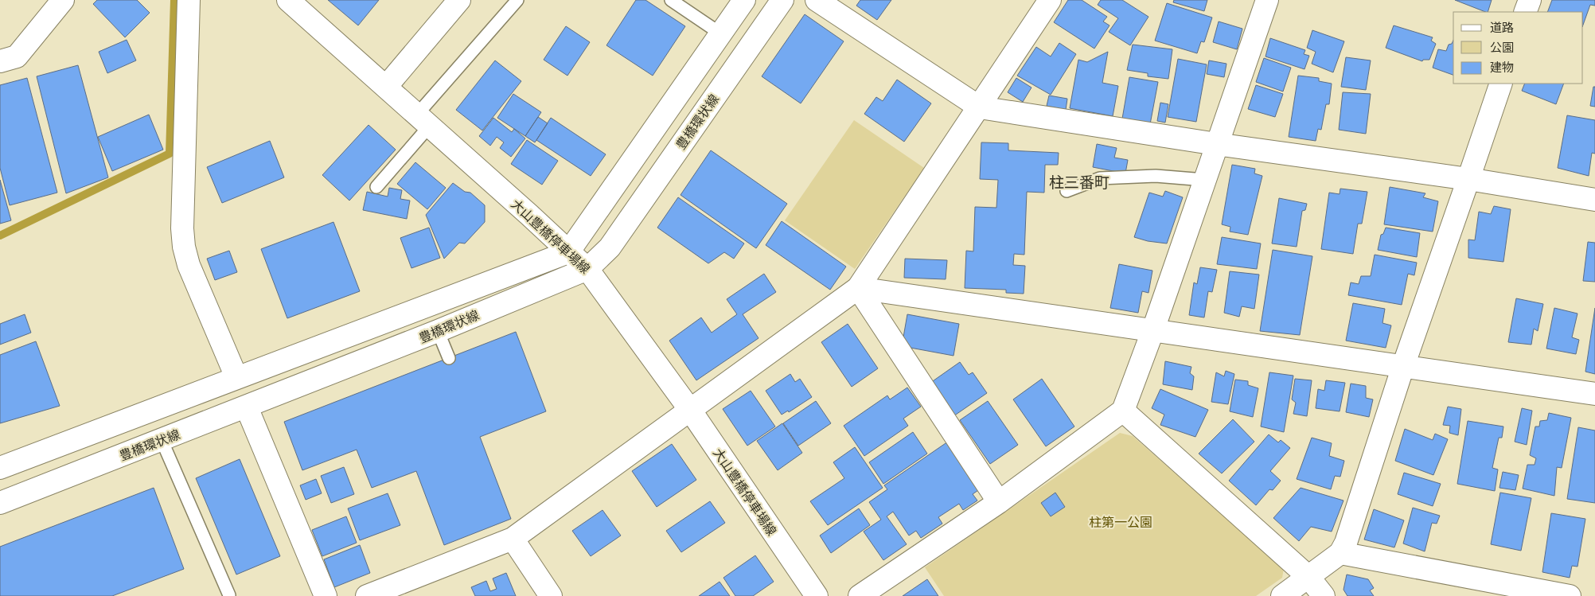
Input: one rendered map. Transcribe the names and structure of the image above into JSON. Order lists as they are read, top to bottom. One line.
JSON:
{"streets":{"street":["豊橋環状線","大山豊橋停車場線"]},"crossings":[["豊橋環状線","大山豊橋停車場線"]],"districts":["柱三番町"],"parks":["柱第一公園"],"legend":["道路","公園","建物"]}
